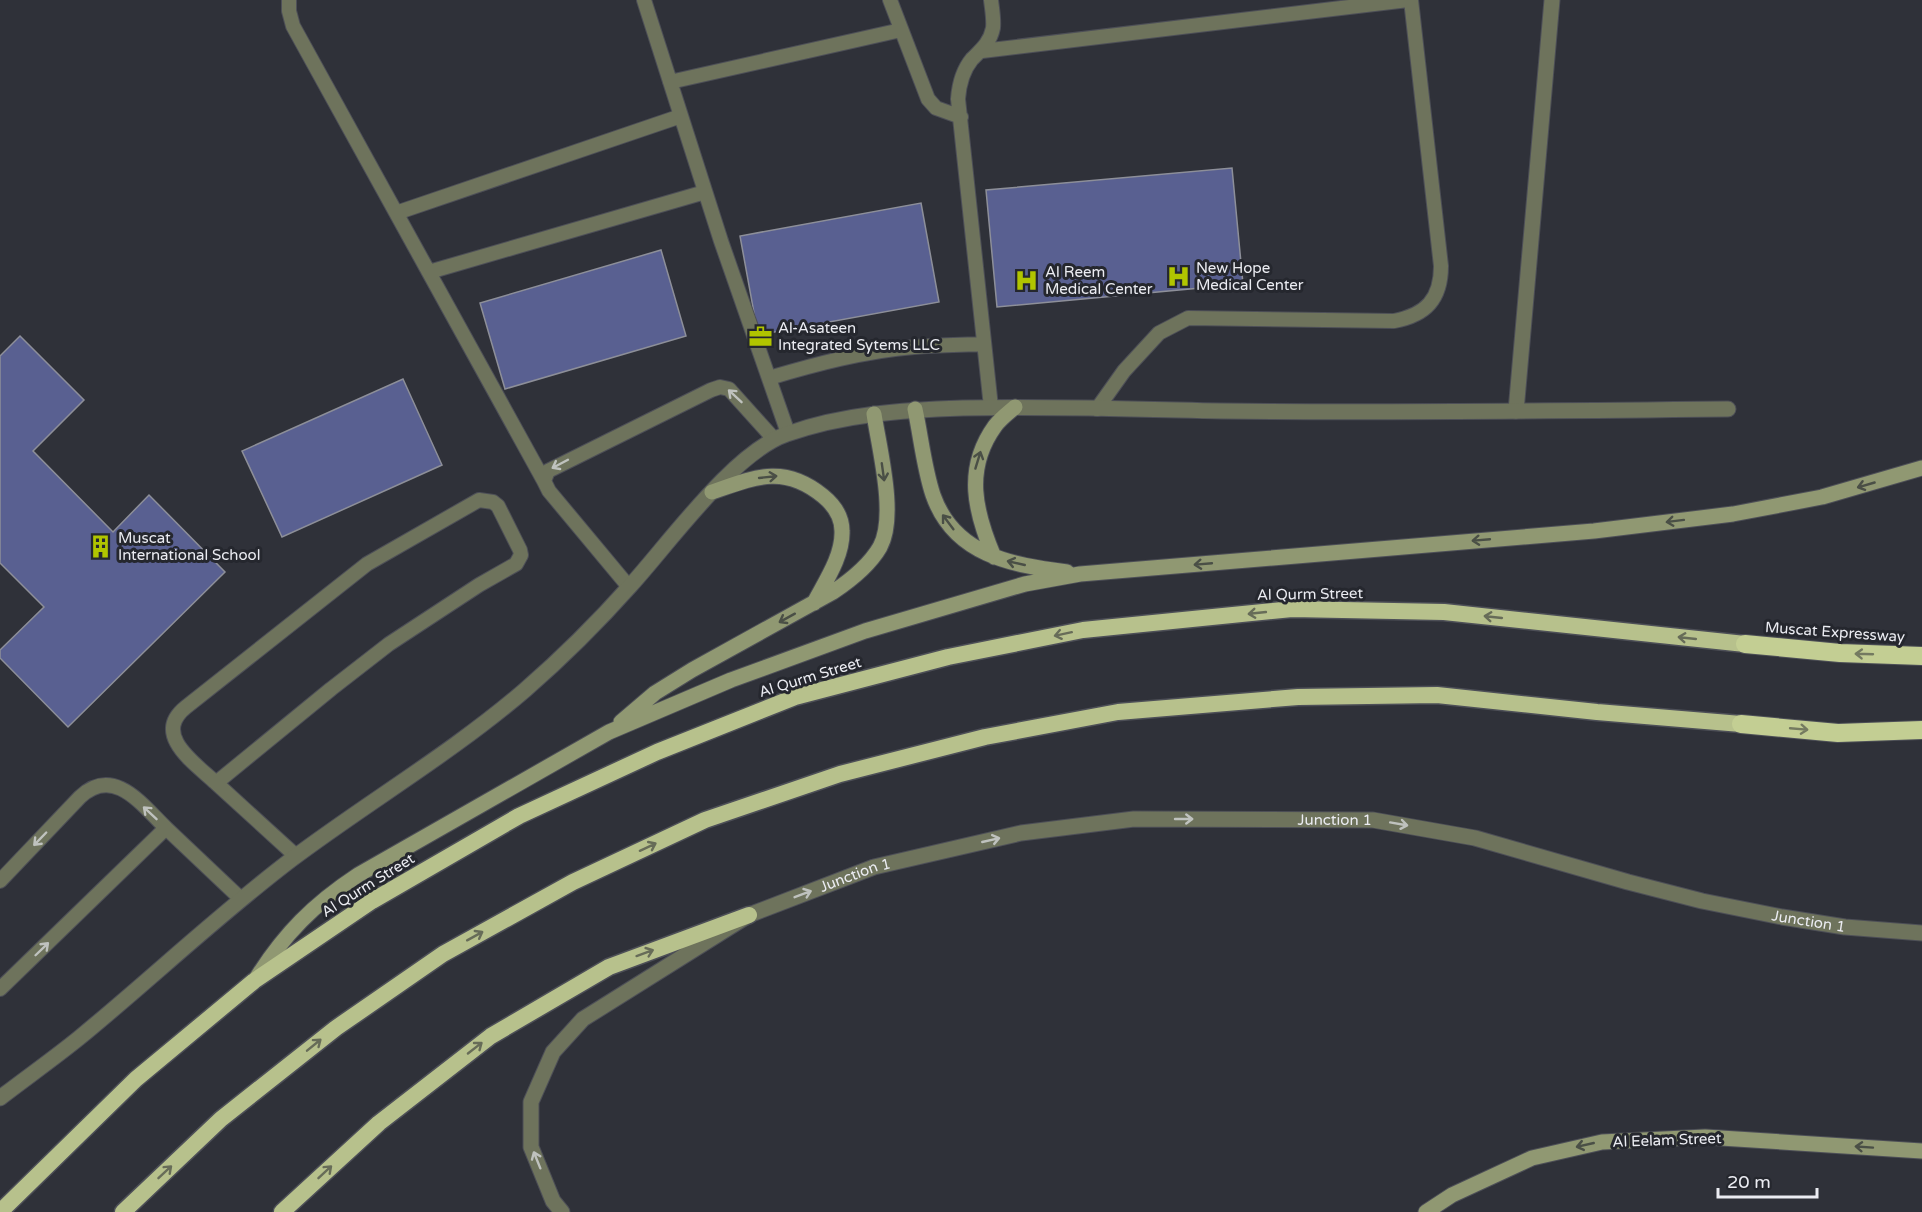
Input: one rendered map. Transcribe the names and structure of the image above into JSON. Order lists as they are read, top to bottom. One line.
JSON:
{"streets":{"highway":["Al Qurm Street","Muscat Expressway"],"main road":["Al Eelam Street"],"street":["Junction 1"]},"crossings":[["Al Qurm Street","Muscat Expressway"]],"one_way":["Junction 1","Al Eelam Street"],"places":{"hospital":["New Hope Medical Center","Al Reem Medical Center"],"office":["Al-Asateen Integrated Sytems LLC"],"building":["Muscat International School"]},"scale_bar":"20 m"}
